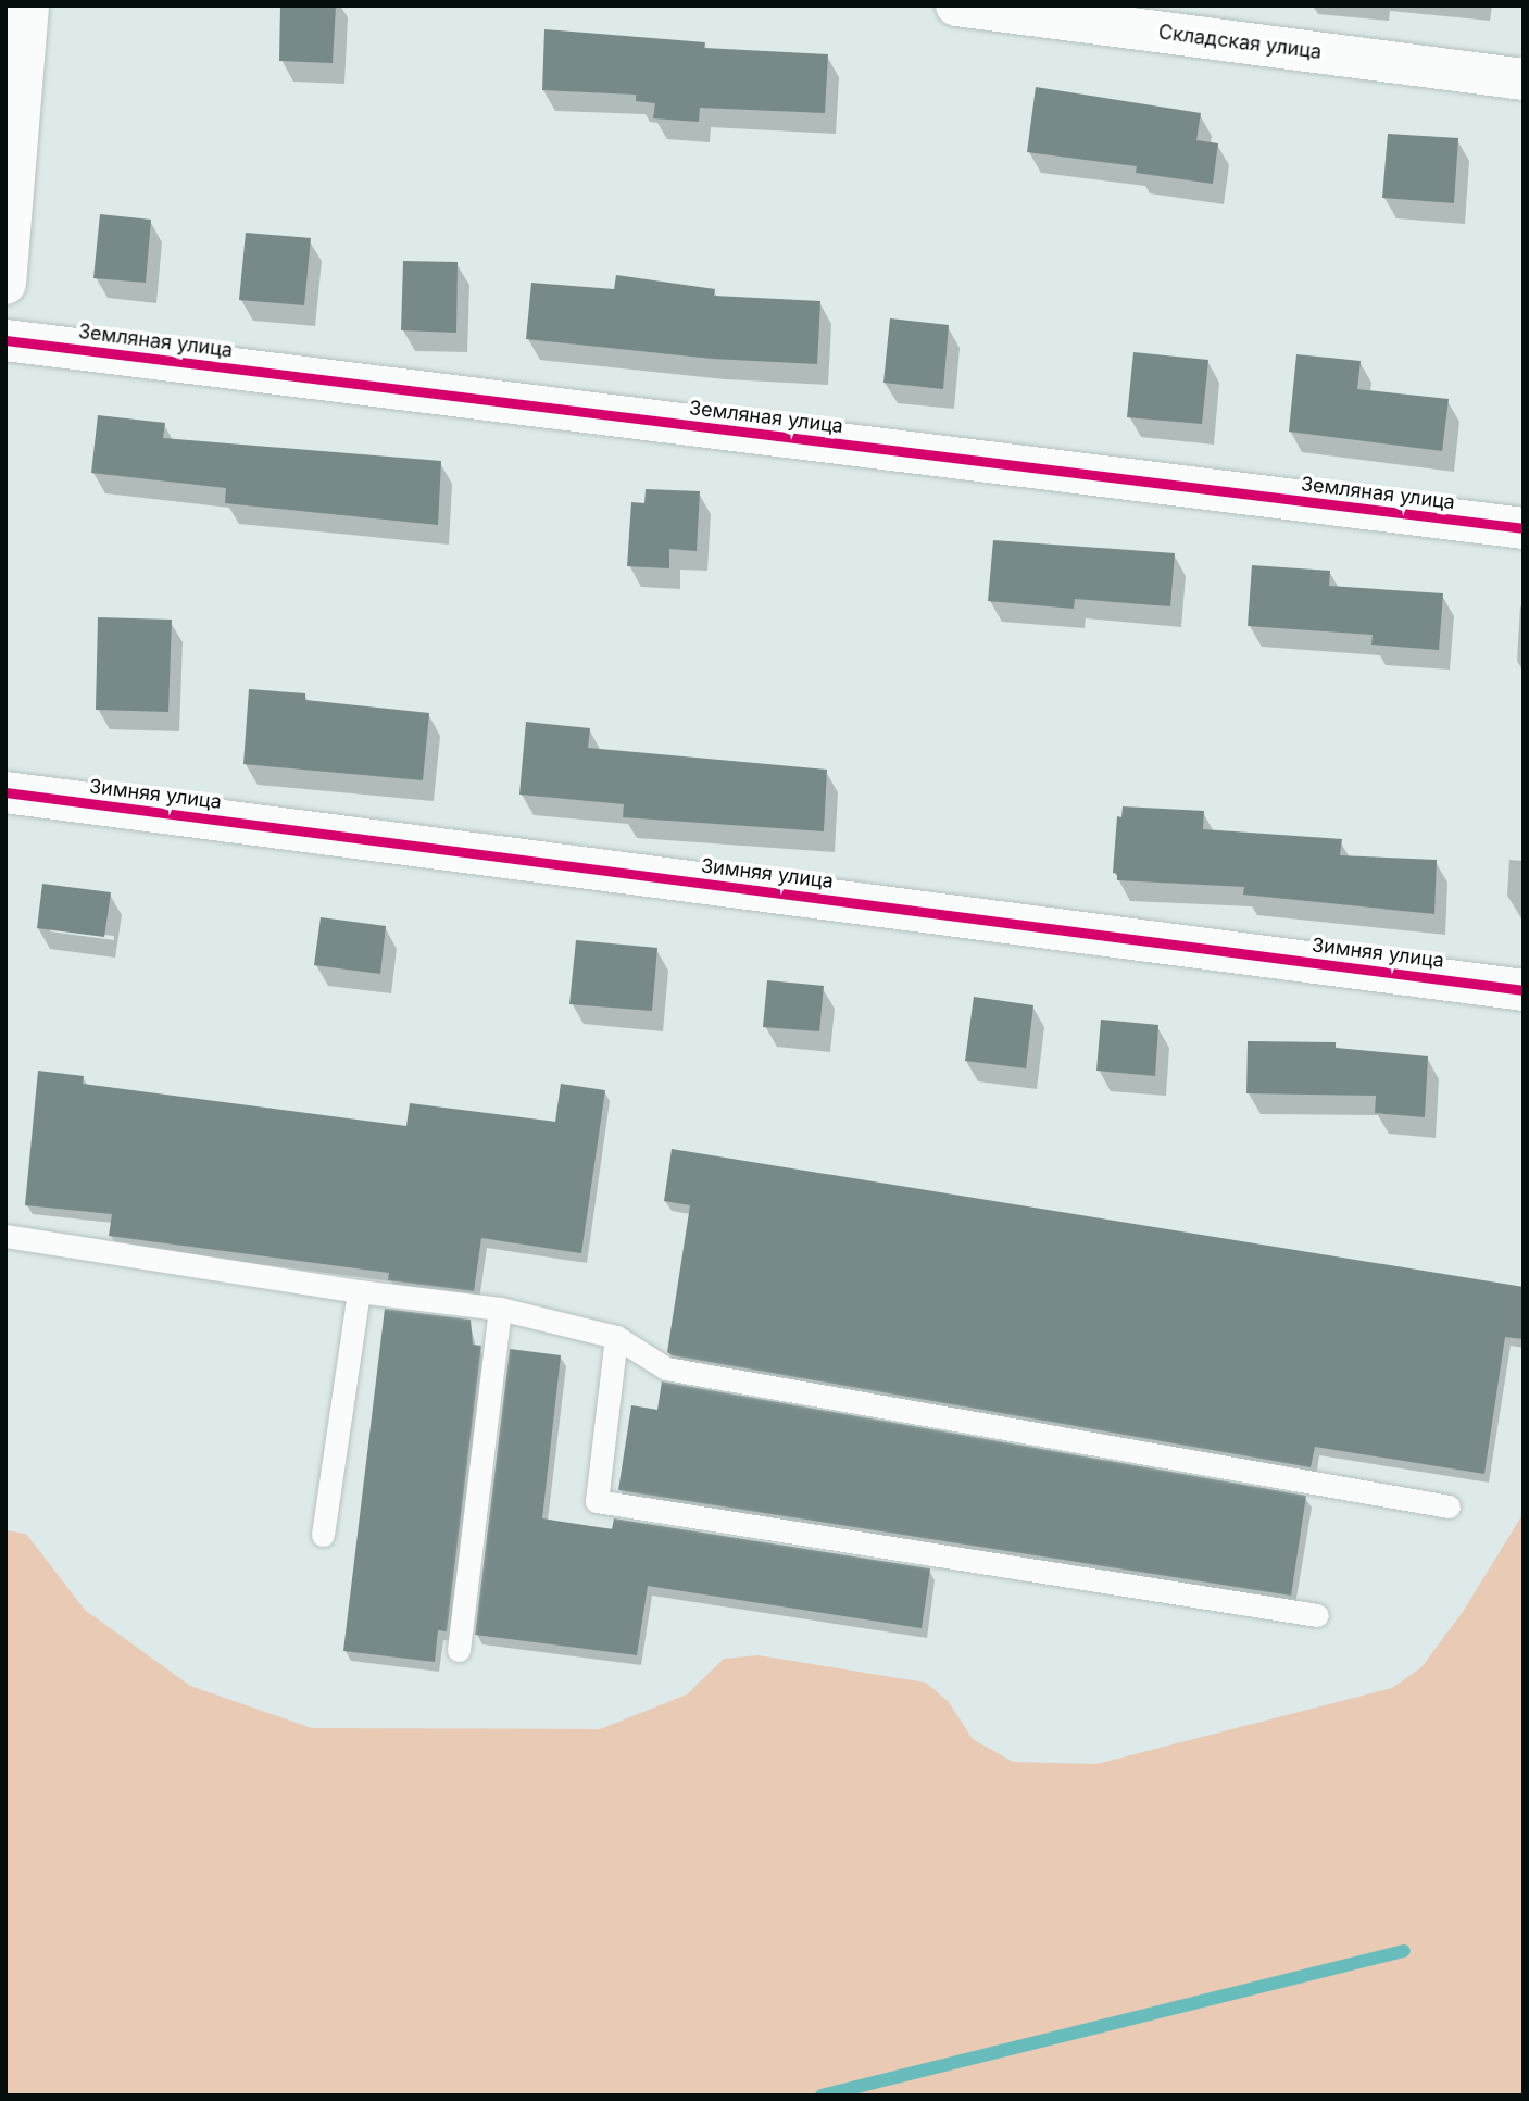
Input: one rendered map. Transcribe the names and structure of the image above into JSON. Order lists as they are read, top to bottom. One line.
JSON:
{"streets":{"street":["Складская улица","Земляная улица","Зимняя улица"]}}
